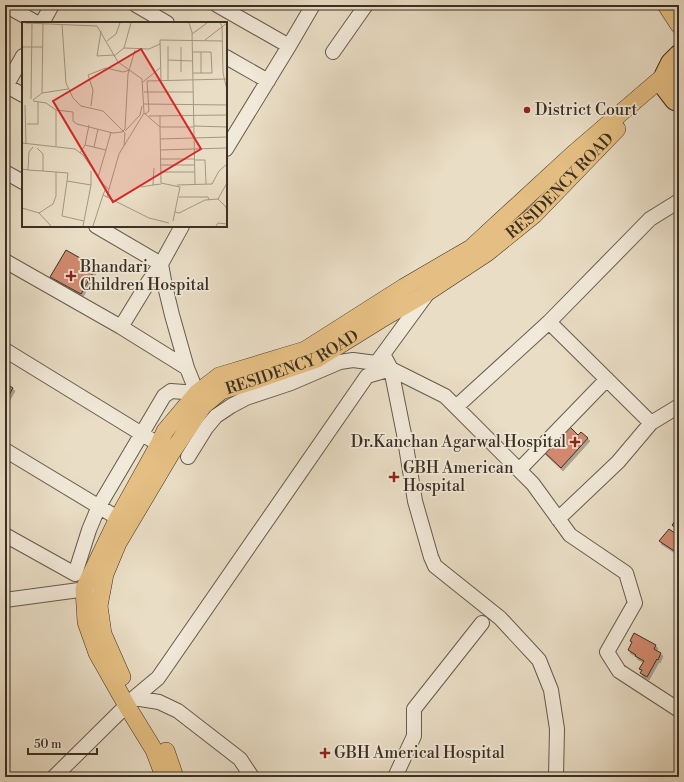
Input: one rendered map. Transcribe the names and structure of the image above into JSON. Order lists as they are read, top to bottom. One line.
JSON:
{"streets":{"main road":["RESIDENCY ROAD"]},"places":{"other":["District Court"],"health":["Bhandari Children Hospital","Dr.Kanchan Agarwal Hospital","GBH American Hospital","GBH Americal Hospital"]},"scale_bar":"50 m"}
